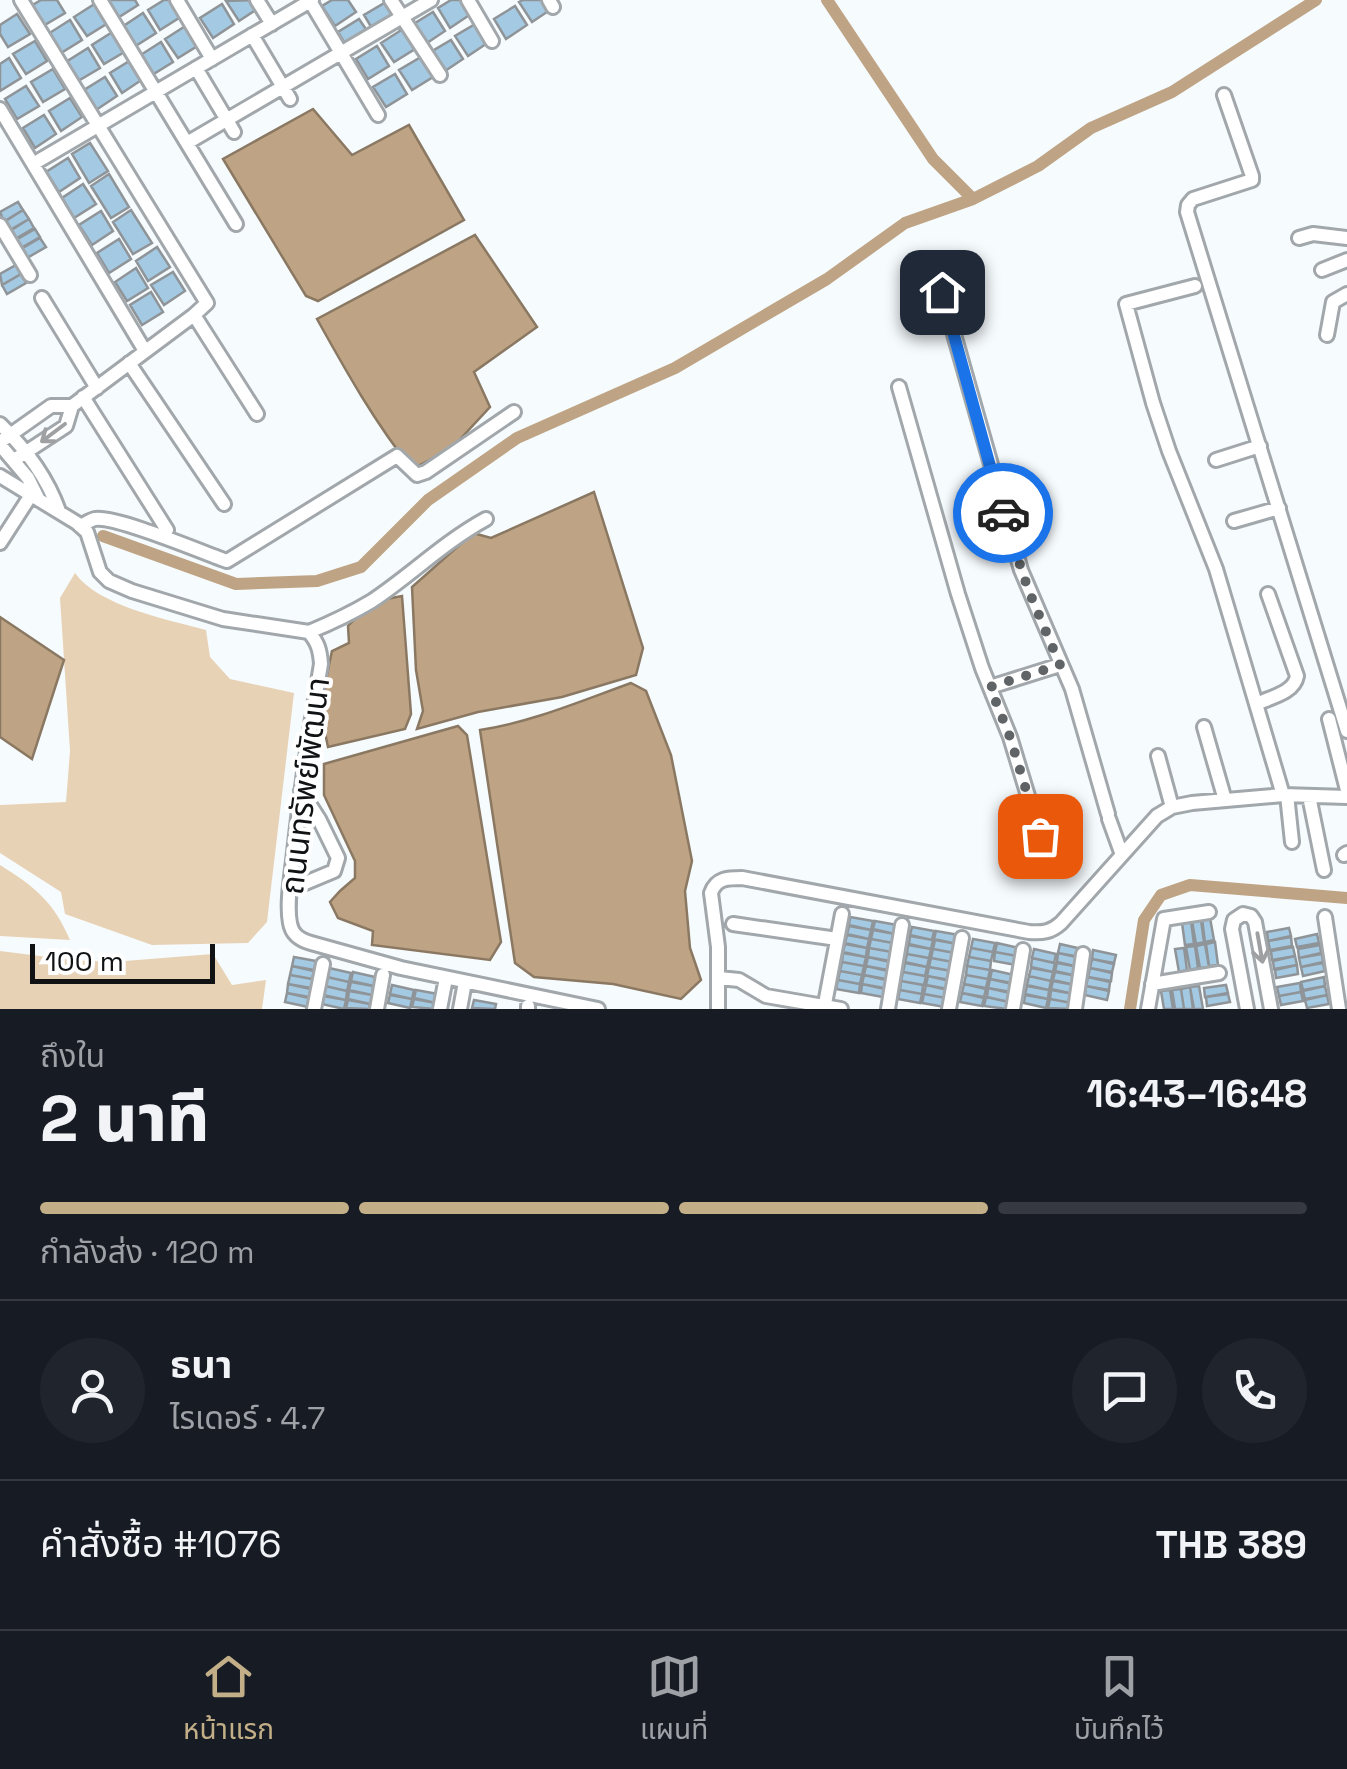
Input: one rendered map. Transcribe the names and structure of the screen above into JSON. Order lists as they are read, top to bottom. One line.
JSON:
{"streets":{"street":["ถนนทรัพย์พัฒนา"]},"scale_bar":"100 m","page":{"scale":"100 m","heading":["2 นาที","ถึงใน","16:43–16:48"],"panel":["ธนา","ไรเดอร์ · 4.7","คำสั่งซื้อ #1076","THB 389"],"bar":"กำลังส่ง · 120 m","tabs":["หน้าแรก","แผนที่","บันทึกไว้"]}}
